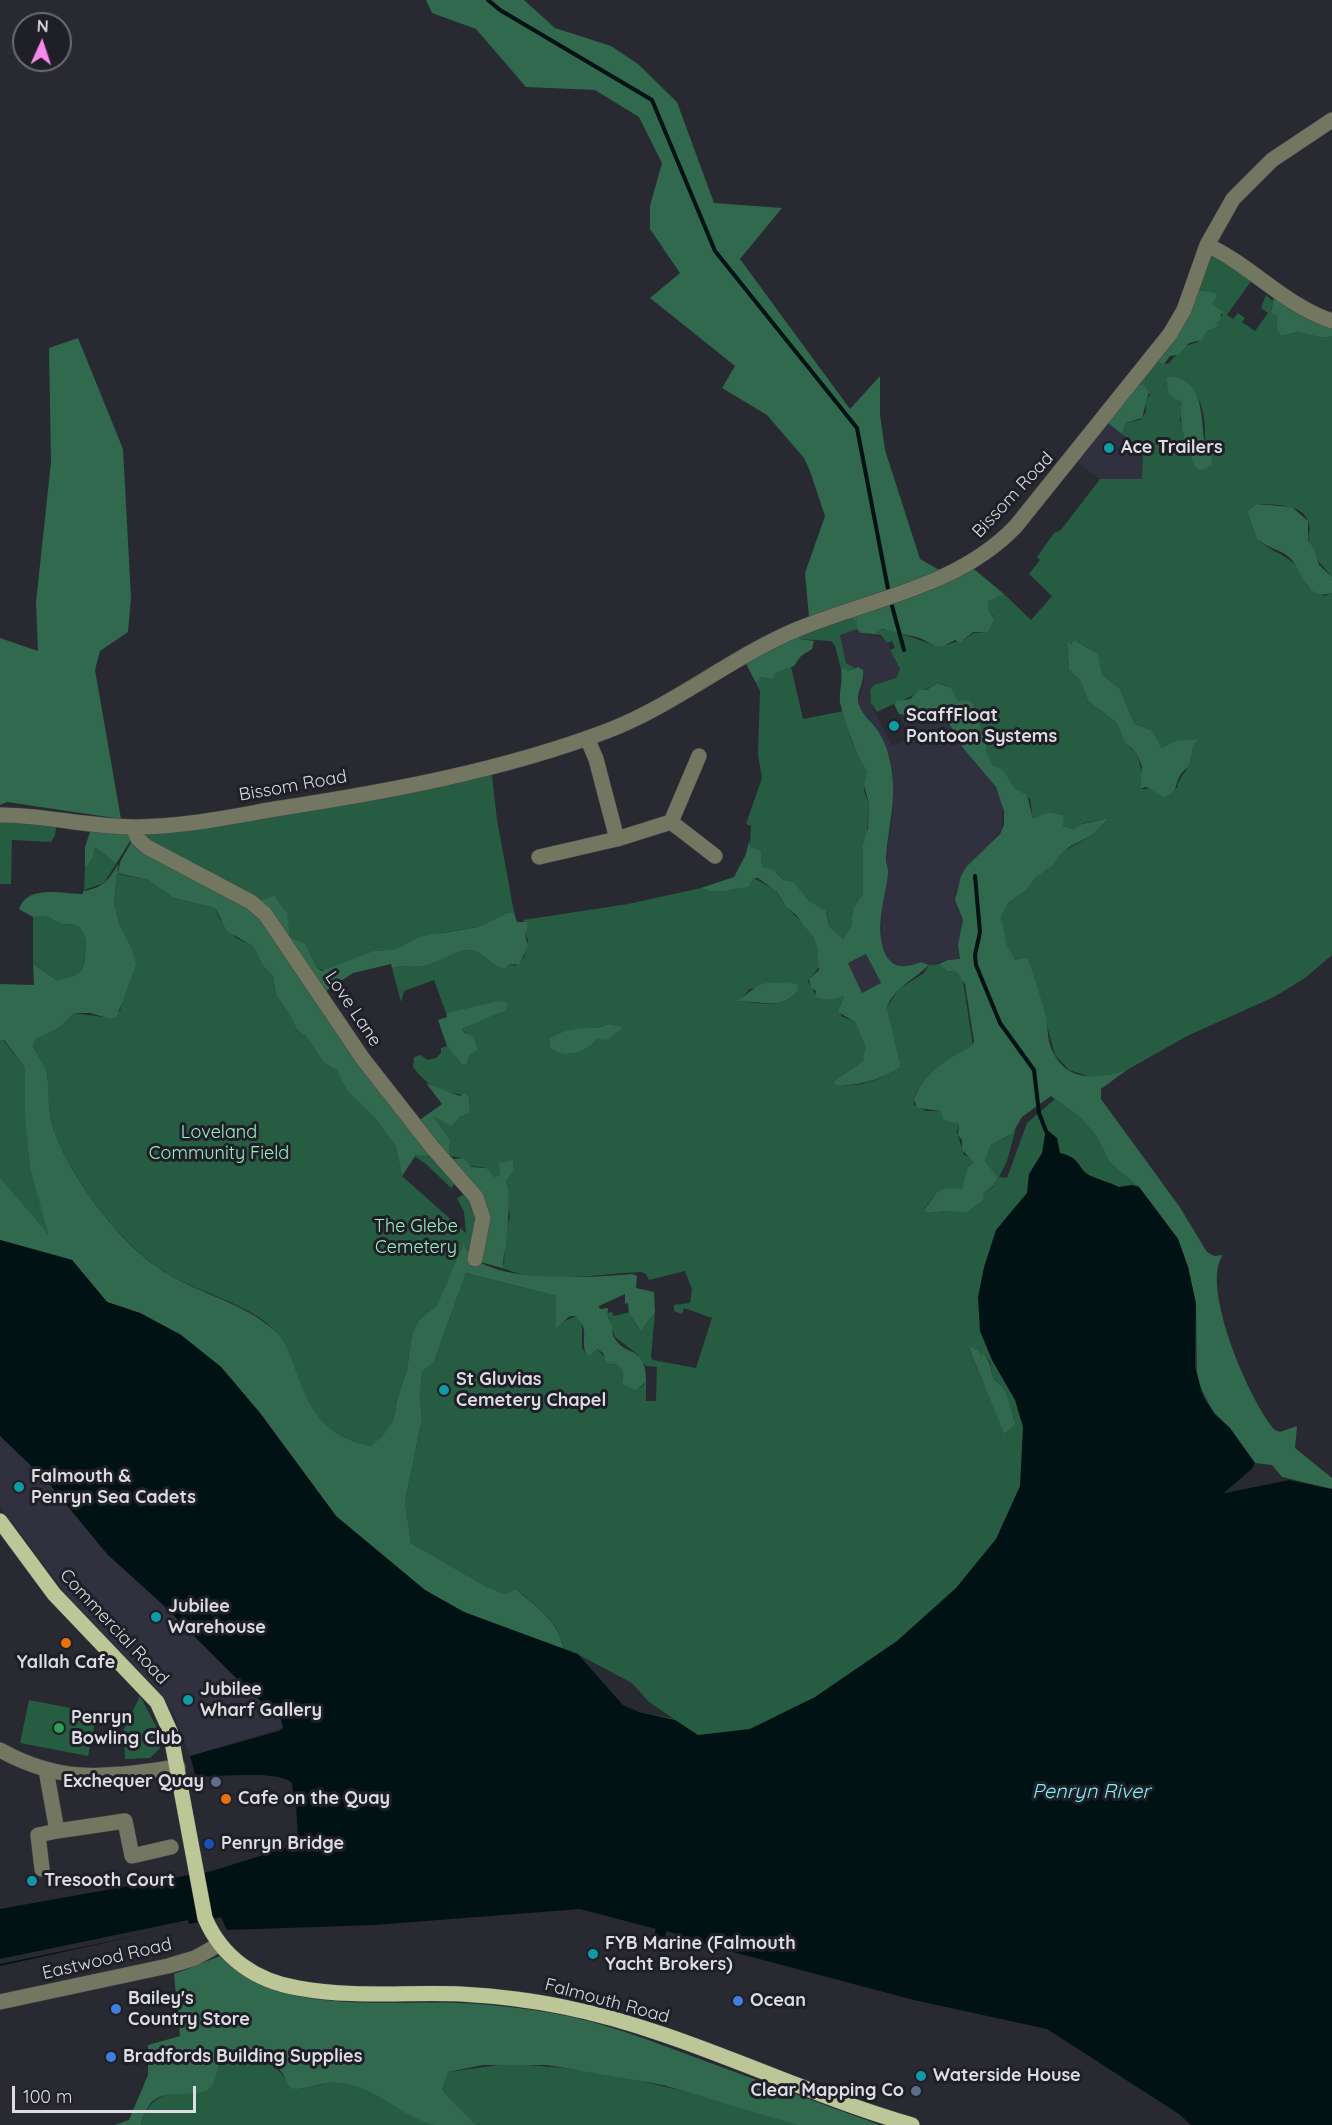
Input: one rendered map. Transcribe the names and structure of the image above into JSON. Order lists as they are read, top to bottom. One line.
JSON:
{"streets":{"main road":["Commercial Road","Falmouth Road"],"street":["Bissom Road","Love Lane","Eastwood Road"]},"crossings":[["Bissom Road","Love Lane"],["Commercial Road","Eastwood Road"],["Commercial Road","Falmouth Road"],["Eastwood Road","Falmouth Road"]],"water":["Penryn River"],"parks":["Loveland Community Field","The Glebe Cemetery"],"places":["Ace Trailers","ScaffFloat Pontoon Systems","St Gluvias Cemetery Chapel","Falmouth & Penryn Sea Cadets","Jubilee Warehouse","Yallah Cafe","Jubilee Wharf Gallery","Penryn Bowling Club","Exchequer Quay","Cafe on the Quay","Penryn Bridge","Tresooth Court","FYB Marine (Falmouth Yacht Brokers)","Ocean","Bailey's Country Store","Bradfords Building Supplies","Waterside House","Clear Mapping Co"],"scale_bar":"100 m","north":"top"}
